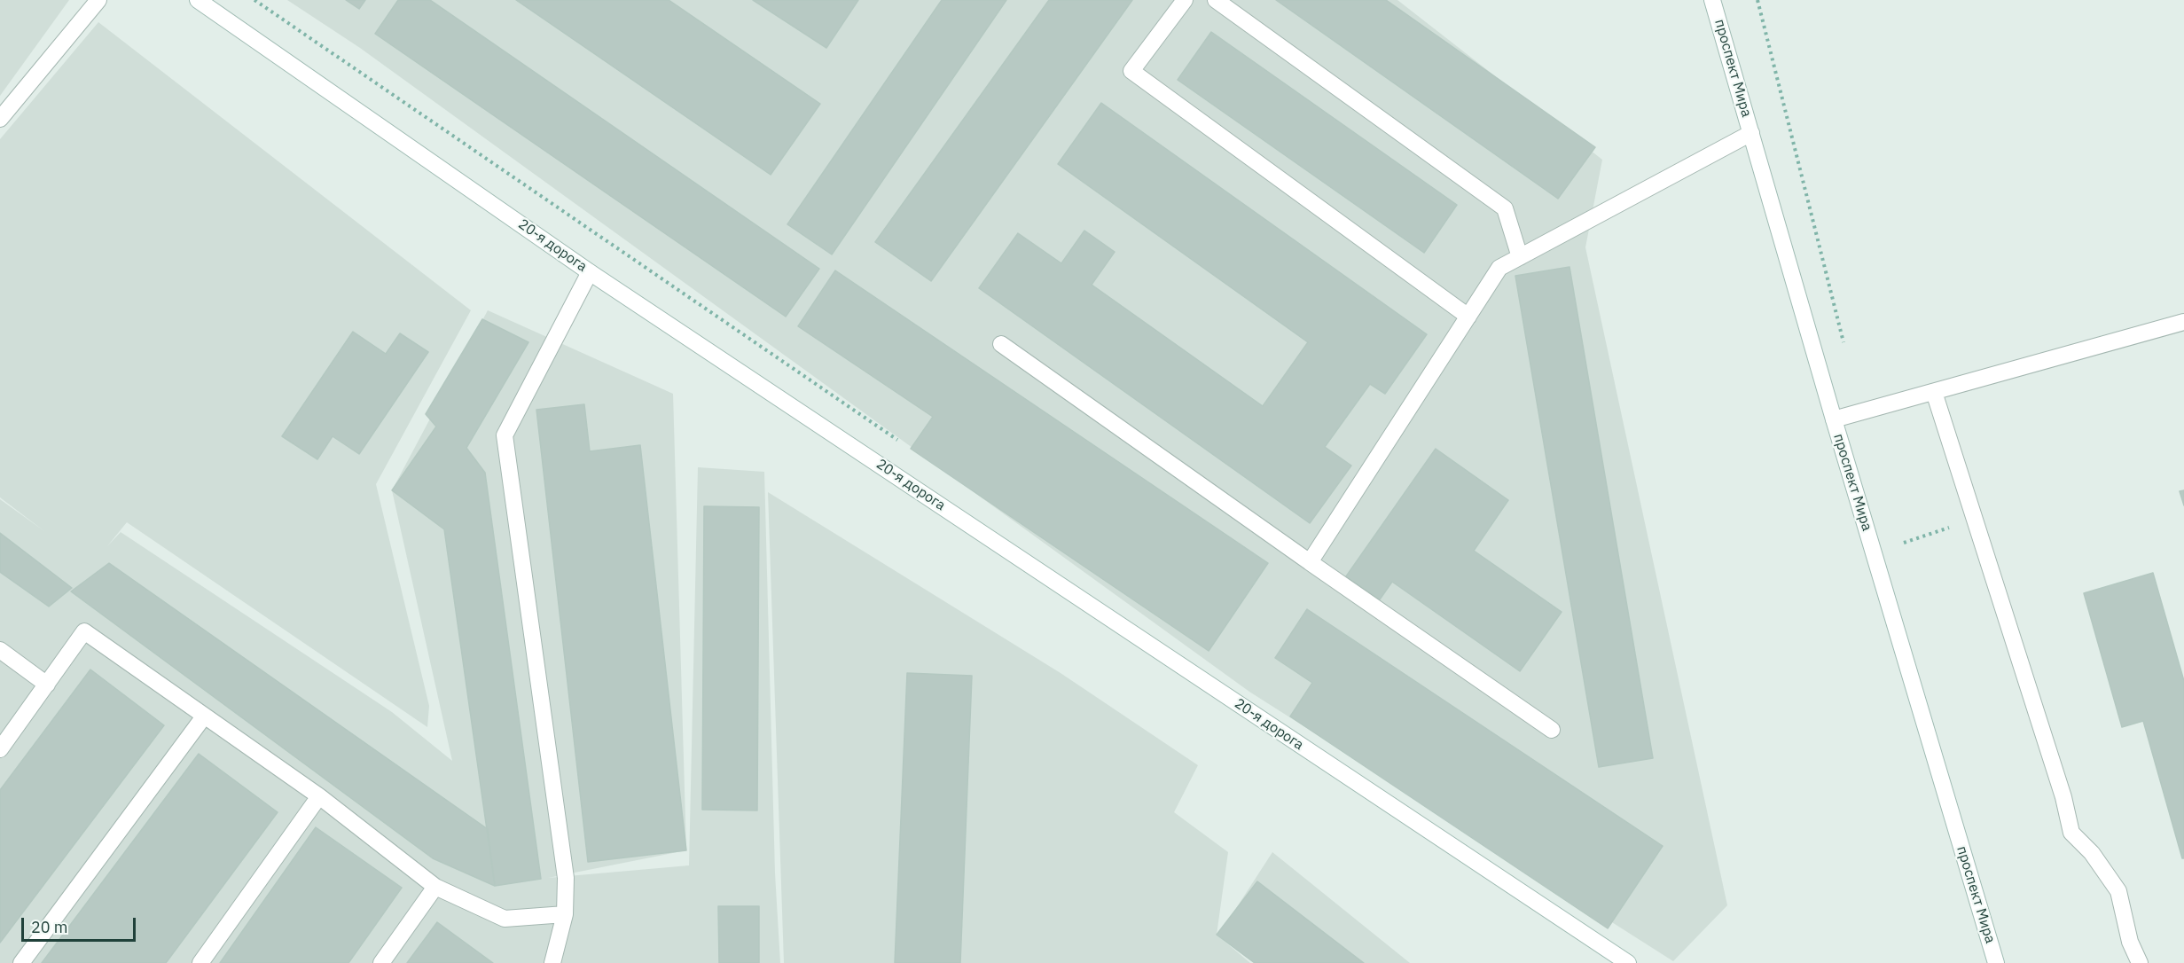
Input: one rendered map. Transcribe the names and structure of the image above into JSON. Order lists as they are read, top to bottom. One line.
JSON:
{"streets":{"main road":["проспект Мира","20-я дорога"]},"scale_bar":"20 m"}
